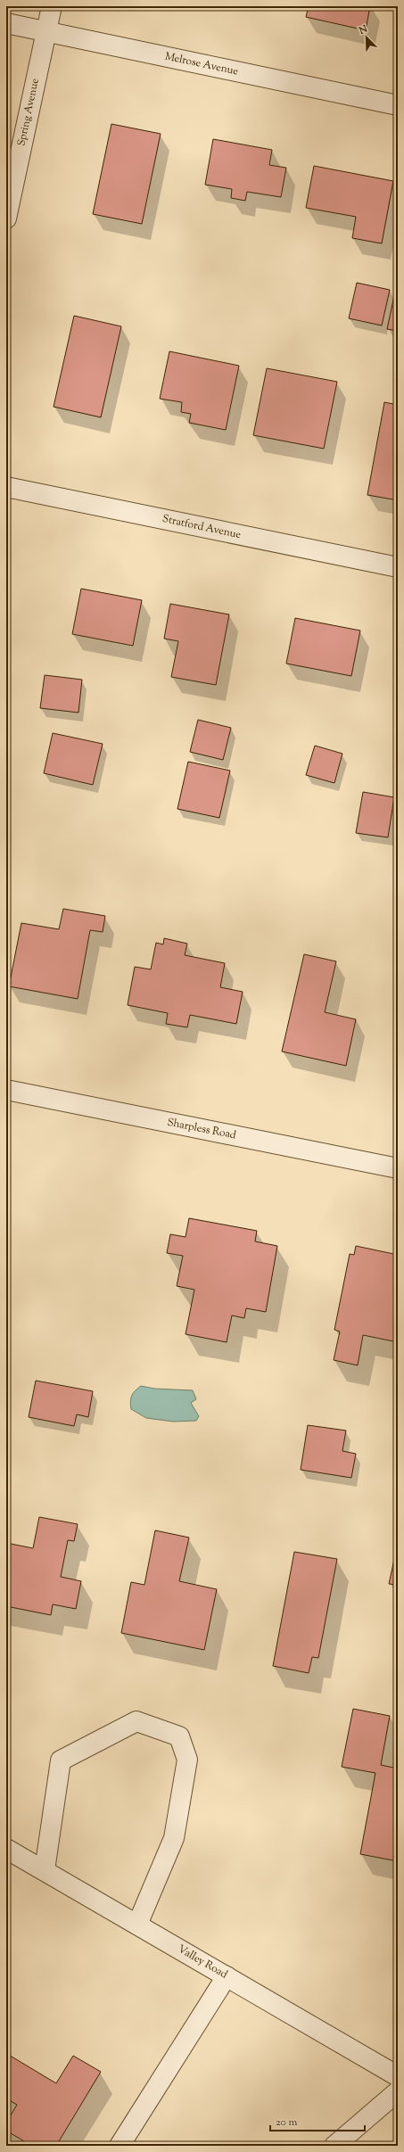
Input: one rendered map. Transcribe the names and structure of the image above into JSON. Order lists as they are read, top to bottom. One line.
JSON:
{"streets":{"street":["Melrose Avenue","Spring Avenue","Stratford Avenue","Sharpless Road","Valley Road"]},"crossings":[["Melrose Avenue","Spring Avenue"]],"scale_bar":"20 m","north":"top left"}
